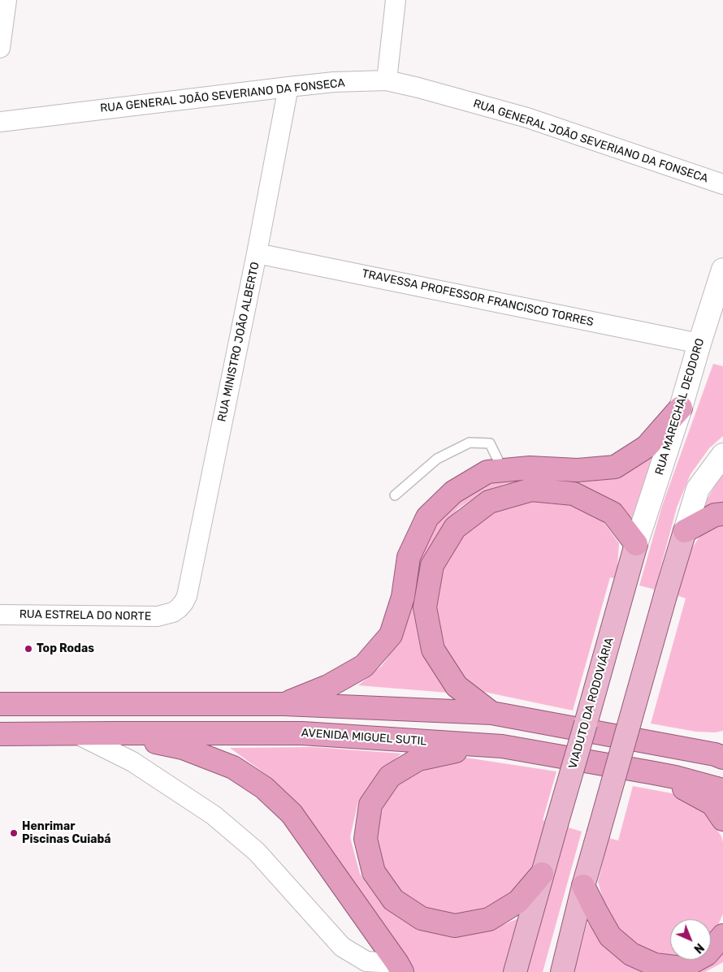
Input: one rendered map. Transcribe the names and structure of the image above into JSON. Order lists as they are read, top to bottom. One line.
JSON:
{"streets":{"highway":["AVENIDA MIGUEL SUTIL"],"main road":["RUA MARECHAL DEODORO","VIADUTO DA RODOVIÁRIA"],"street":["RUA GENERAL JOÃO SEVERIANO DA FONSECA","TRAVESSA PROFESSOR FRANCISCO TORRES","RUA MINISTRO JOÃO ALBERTO","RUA ESTRELA DO NORTE"]},"crossings":[["RUA GENERAL JOÃO SEVERIANO DA FONSECA","RUA MINISTRO JOÃO ALBERTO"],["TRAVESSA PROFESSOR FRANCISCO TORRES","RUA MINISTRO JOÃO ALBERTO"],["TRAVESSA PROFESSOR FRANCISCO TORRES","RUA MARECHAL DEODORO"],["RUA MINISTRO JOÃO ALBERTO","RUA ESTRELA DO NORTE"],["RUA MARECHAL DEODORO","VIADUTO DA RODOVIÁRIA"]],"places":["Top Rodas","Henrimar Piscinas Cuiabá"],"north":"bottom right"}
